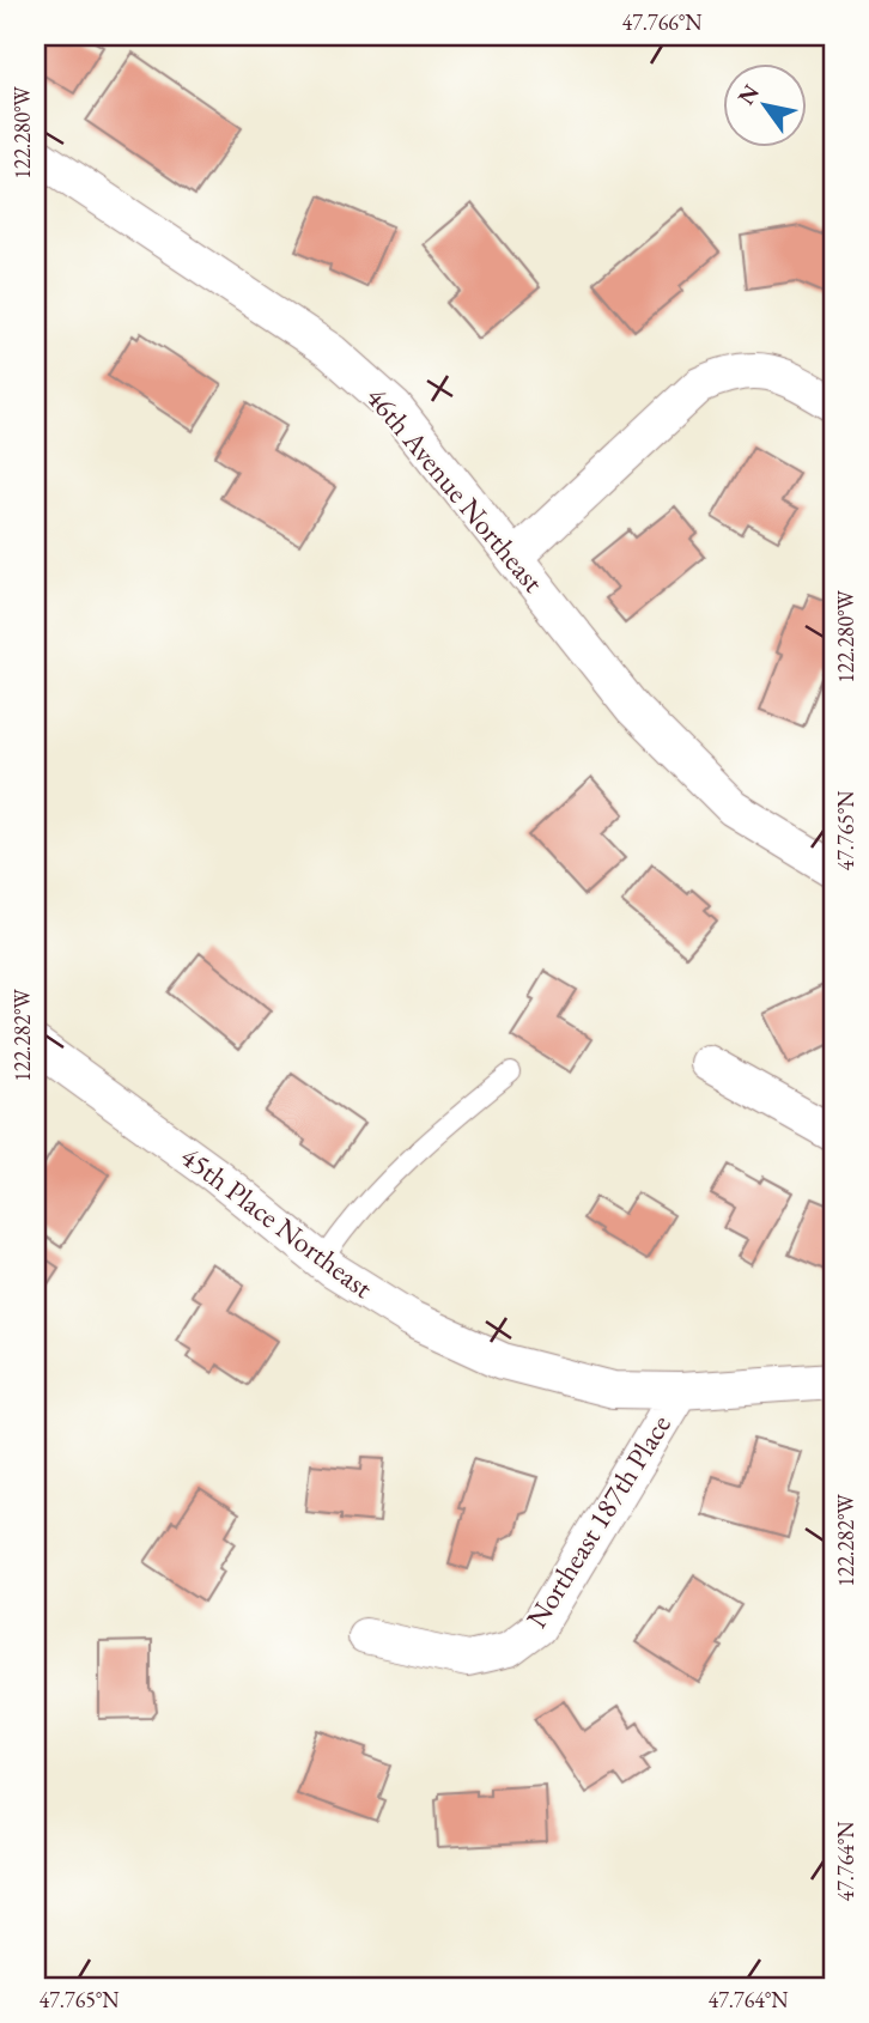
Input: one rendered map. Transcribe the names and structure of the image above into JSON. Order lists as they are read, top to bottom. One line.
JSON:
{"streets":{"street":["46th Avenue Northeast","45th Place Northeast","Northeast 187th Place"]},"crossings":[["45th Place Northeast","Northeast 187th Place"]],"north":"top left","coordinates":["47.766°N","122.280°W","47.765°N","122.282°W","47.764°N"]}
